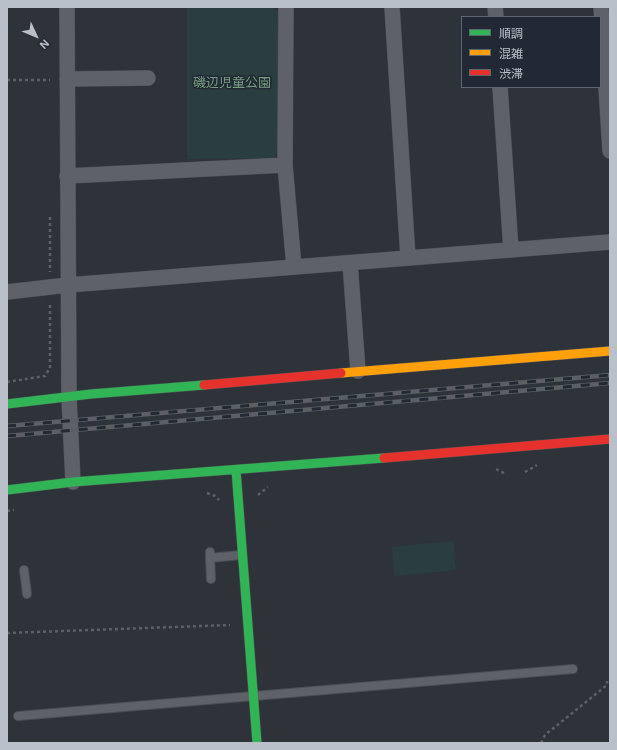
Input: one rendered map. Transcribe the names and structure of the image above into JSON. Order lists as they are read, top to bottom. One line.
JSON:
{"parks":["磯辺児童公園"],"legend":["順調","混雑","渋滞"],"north":"bottom right"}
